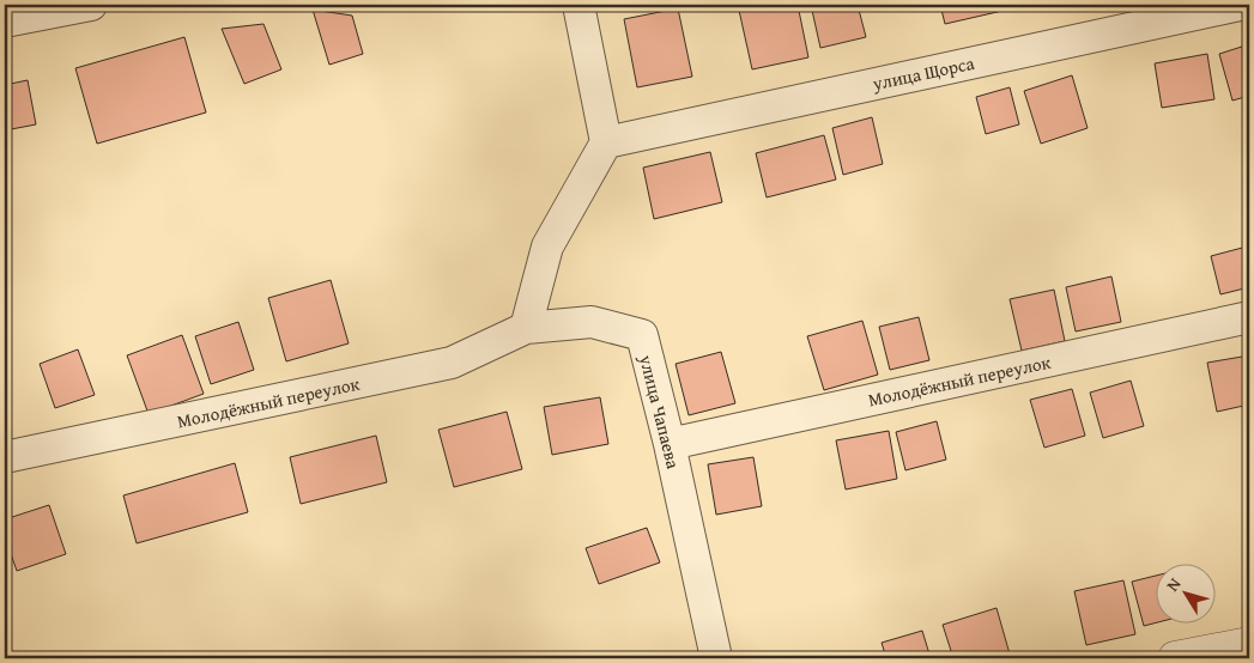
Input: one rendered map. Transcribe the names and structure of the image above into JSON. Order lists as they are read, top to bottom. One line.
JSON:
{"streets":{"street":["улица Щорса","Молодёжный переулок","улица Чапаева"]},"crossings":[["Молодёжный переулок","улица Чапаева"]],"north":"top left"}
